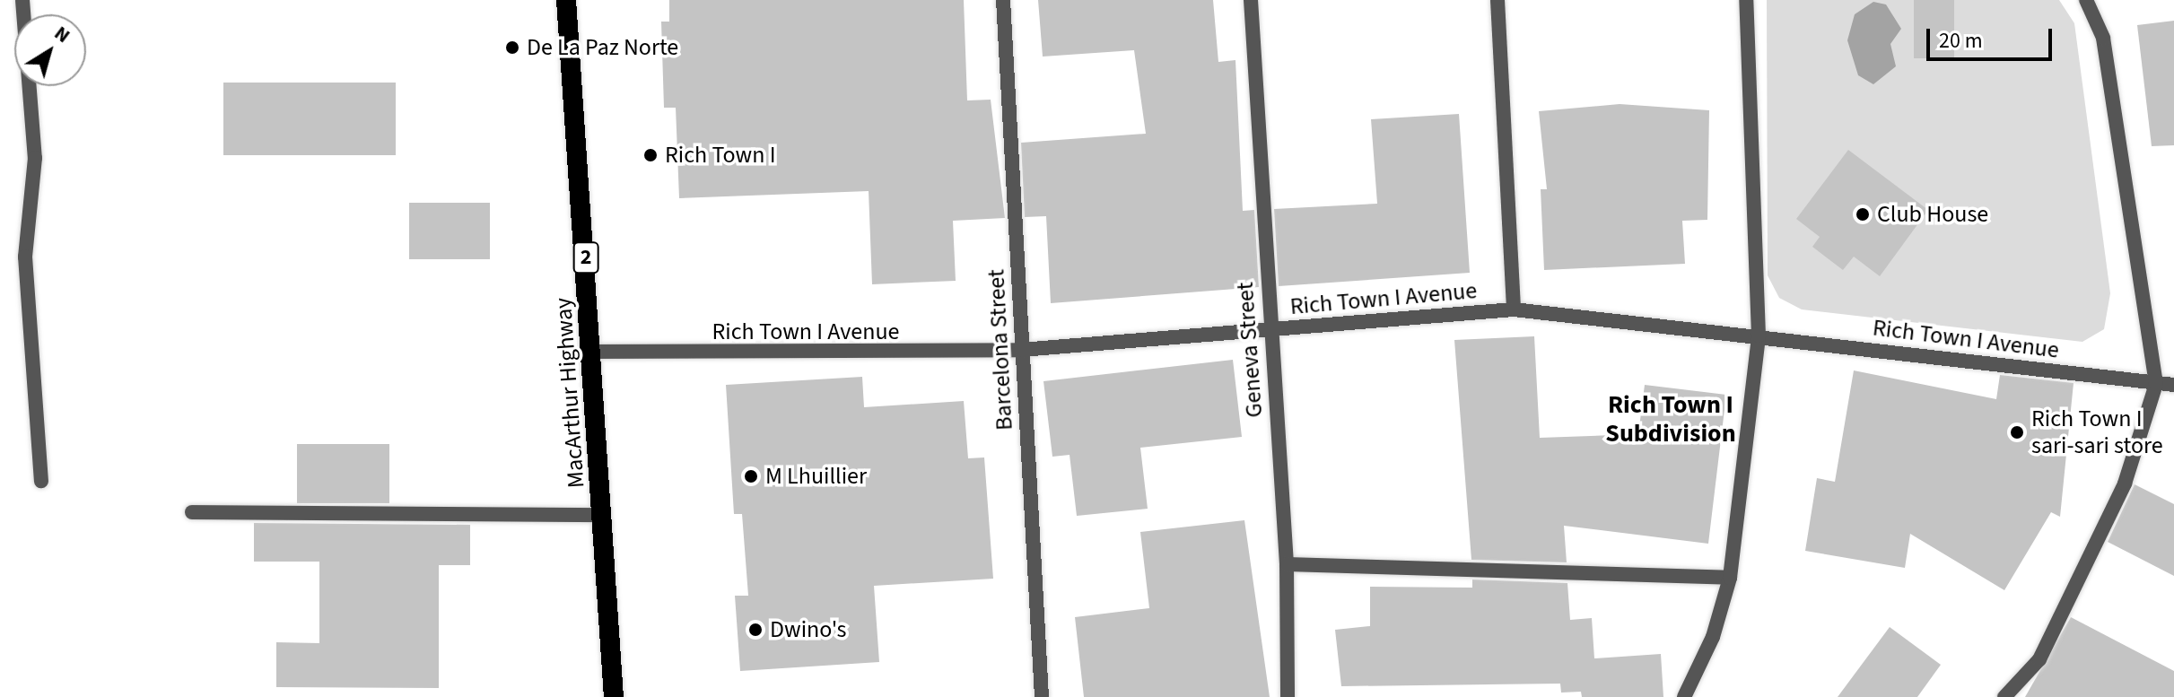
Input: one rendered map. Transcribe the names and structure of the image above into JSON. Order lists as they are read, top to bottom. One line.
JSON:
{"streets":{"highway":["2","MacArthur Highway"],"street":["Rich Town I Avenue","Barcelona Street","Geneva Street"]},"crossings":[["Rich Town I Avenue","Barcelona Street"],["Rich Town I Avenue","Geneva Street"],["Rich Town I Avenue","MacArthur Highway"]],"districts":["Rich Town I Subdivision"],"places":["De La Paz Norte","Rich Town I","Club House","Rich Town I sari-sari store","M Lhuillier","Dwino's"],"scale_bar":"20 m","north":"top right"}
